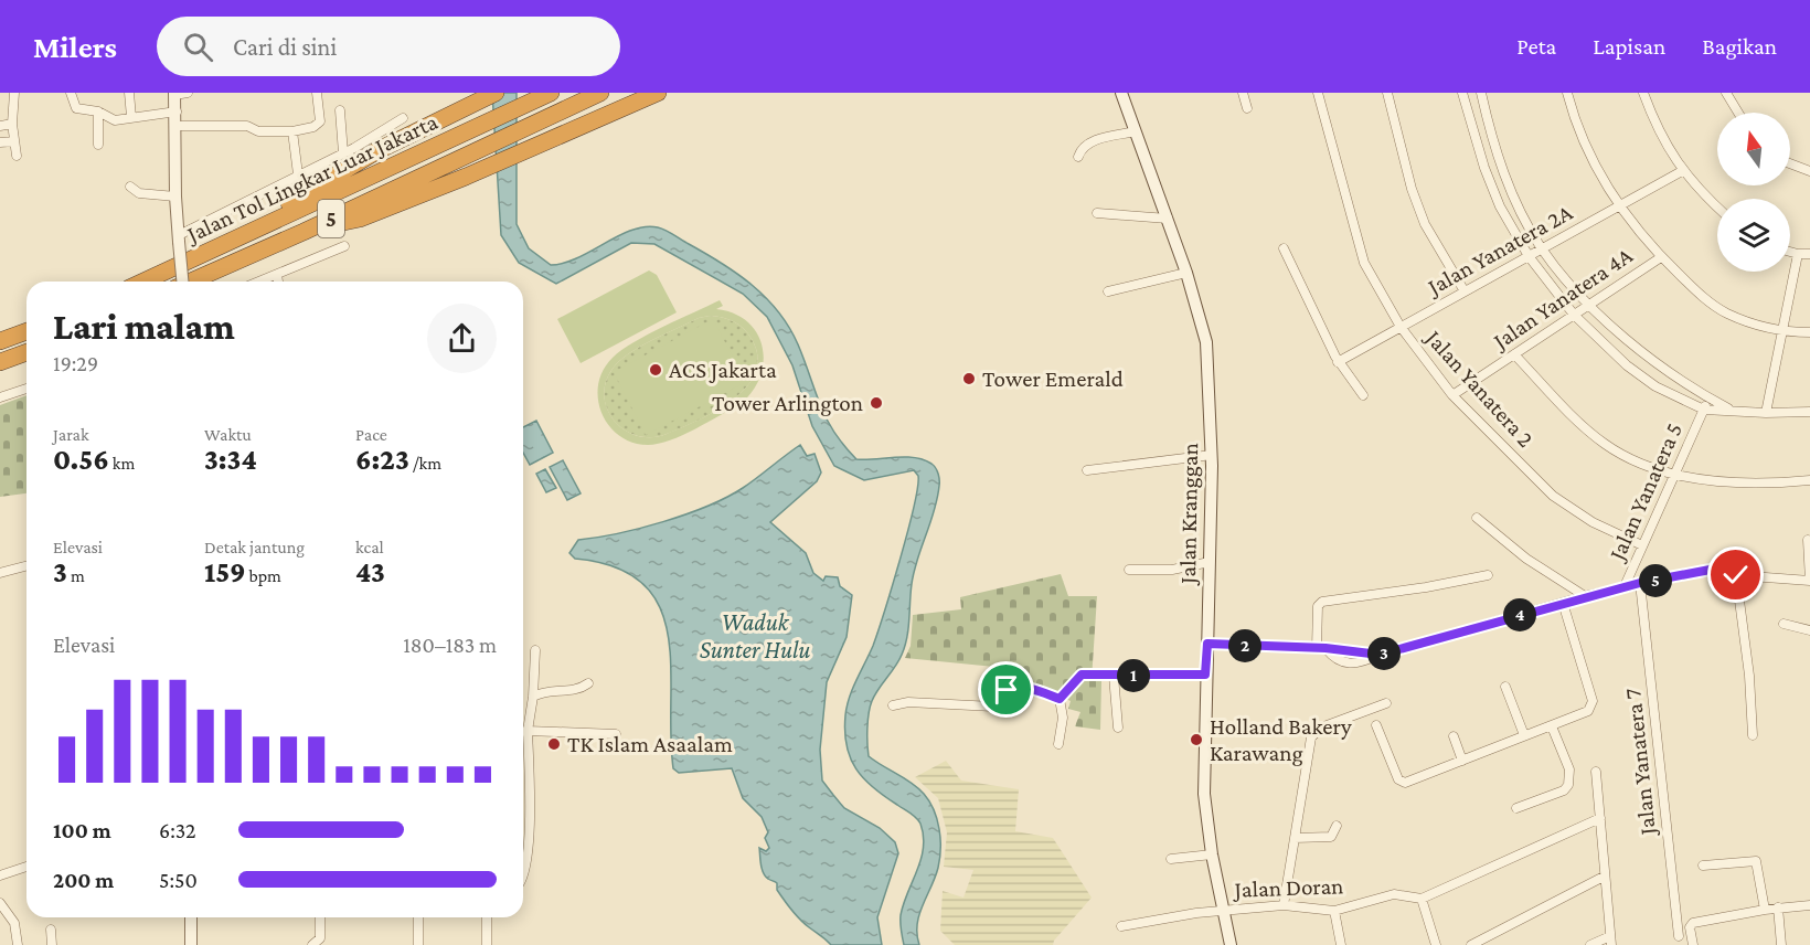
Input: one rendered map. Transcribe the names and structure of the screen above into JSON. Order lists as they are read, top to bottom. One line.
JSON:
{"streets":{"highway":["Jalan Tol Lingkar Luar Jakarta","5"],"main road":["Jalan Kranggan"],"street":["Jalan Yanatera 2A","Jalan Yanatera 4A","Jalan Yanatera 2","Jalan Yanatera 5","Jalan Yanatera 7","Jalan Doran"]},"crossings":[["Jalan Yanatera 2A","Jalan Yanatera 2"],["Jalan Yanatera 4A","Jalan Yanatera 2"],["Jalan Yanatera 2","Jalan Yanatera 5"],["Jalan Yanatera 5","Jalan Kranggan"],["Jalan Kranggan","Jalan Doran"]],"water":["Waduk Sunter Hulu"],"places":["ACS Jakarta","Tower Emerald","Tower Arlington","Holland Bakery Karawang","TK Islam Asaalam"],"north":"top","page":{"header":"Milers","search":"Cari di sini","nav":["Peta","Lapisan","Bagikan"],"heading":["Lari malam","19:29"],"stats":[["Jarak","0.56 km"],["Waktu","3:34"],["Pace","6:23 /km"],["Elevasi","3 m"],["Detak jantung","159 bpm"],["kcal","43"]],"pins":["5","4","2","3","1"],"chart":["Elevasi","180–183 m"],"list":[{"name":"100 m","note":"6:32"},{"name":"200 m","note":"5:50"}]}}
